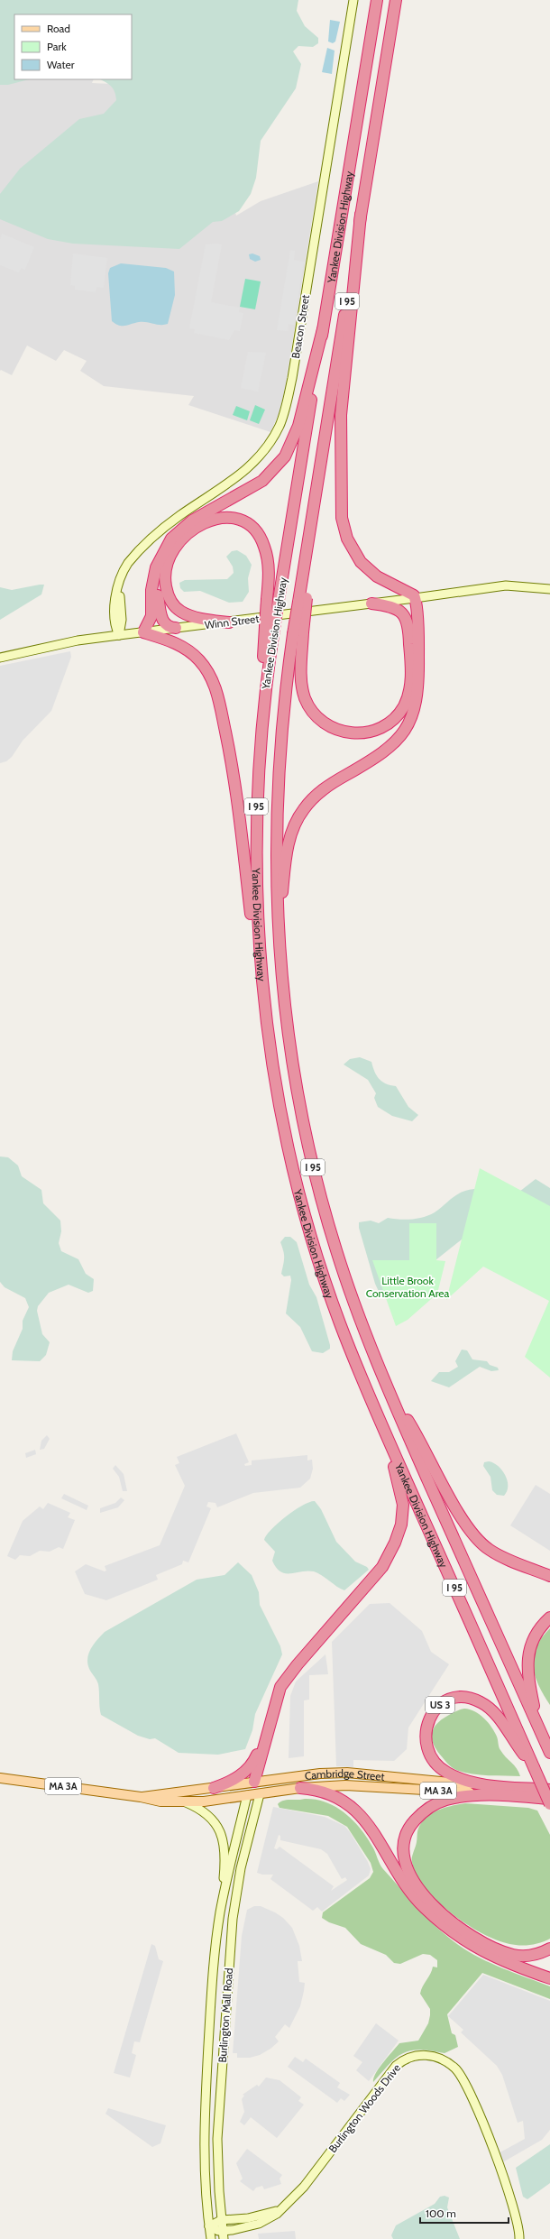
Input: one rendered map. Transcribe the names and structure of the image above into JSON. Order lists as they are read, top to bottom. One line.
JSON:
{"streets":{"highway":["Yankee Division Highway","I 95","US 3","Cambridge Street","MA 3A"],"main road":["Beacon Street","Winn Street","Burlington Mall Road","Burlington Woods Drive"]},"crossings":[["Yankee Division Highway","US 3"],["Beacon Street","Winn Street"],["US 3","Cambridge Street"],["Cambridge Street","Burlington Mall Road"],["Burlington Mall Road","Burlington Woods Drive"]],"parks":["Little Brook Conservation Area"],"legend":["Road","Park","Water"],"scale_bar":"100 m"}
